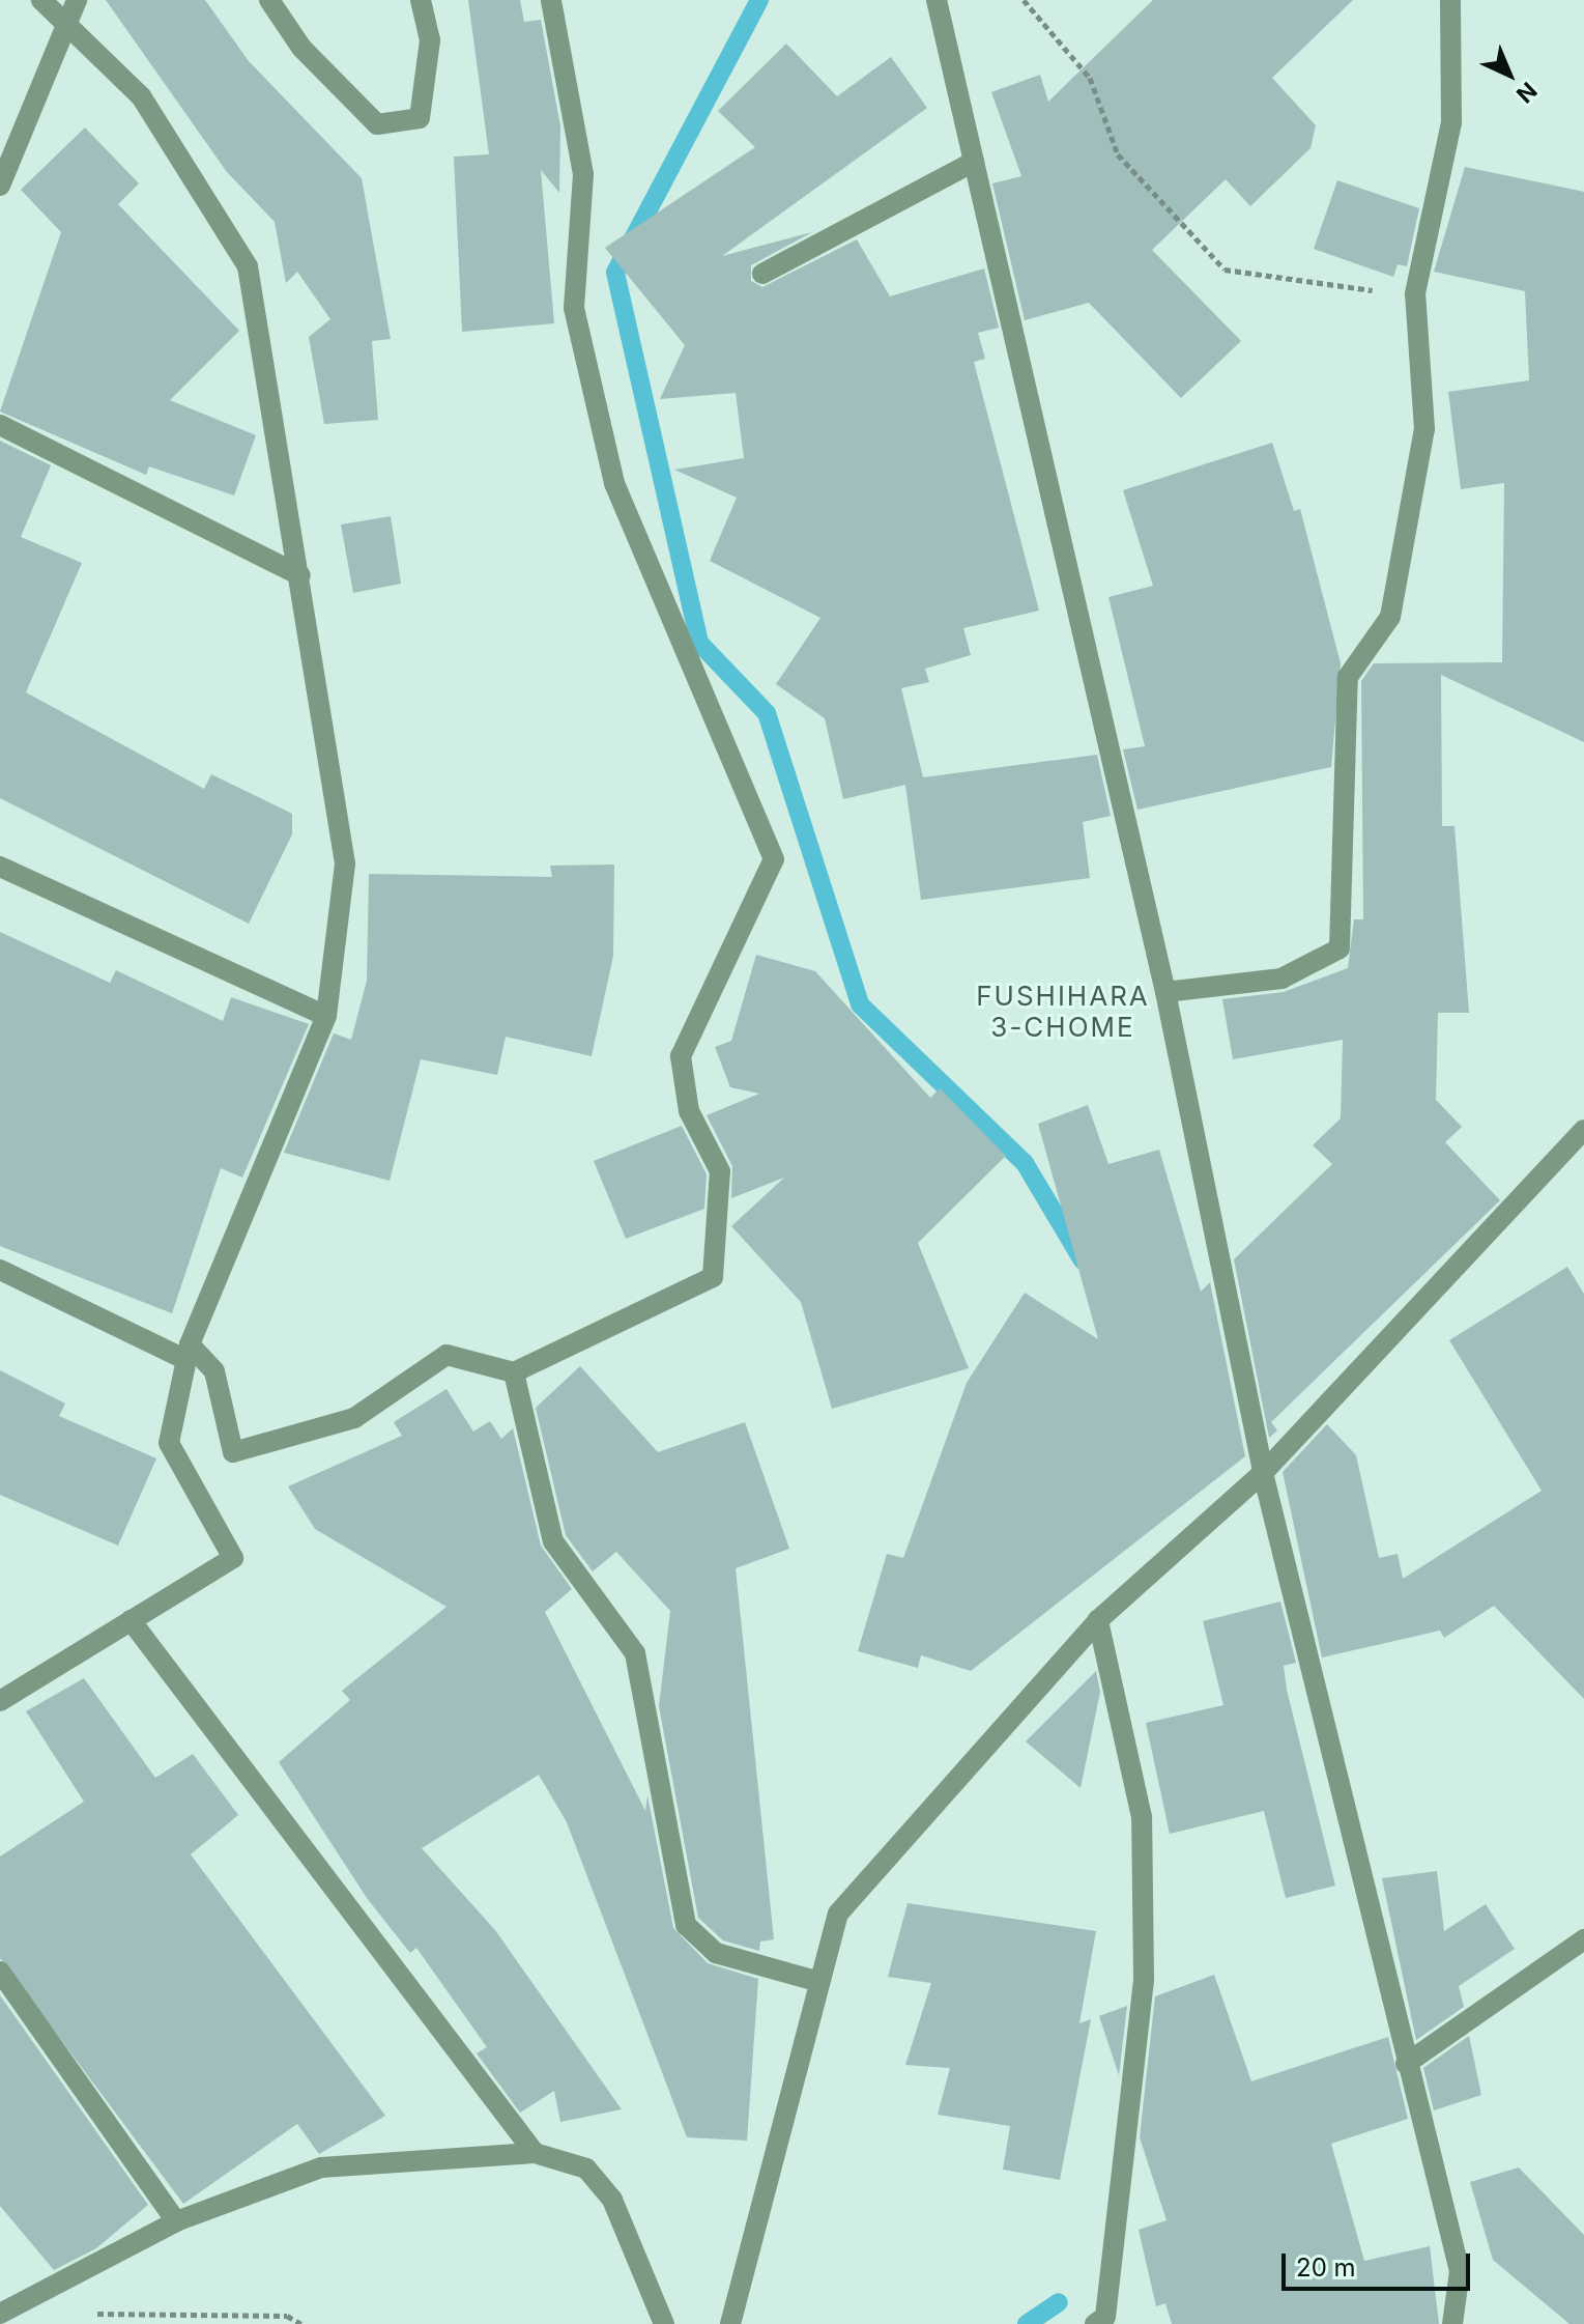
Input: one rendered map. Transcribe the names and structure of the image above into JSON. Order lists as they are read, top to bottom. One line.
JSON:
{"districts":["FUSHIHARA 3-CHOME"],"scale_bar":"20 m","north":"bottom right"}
